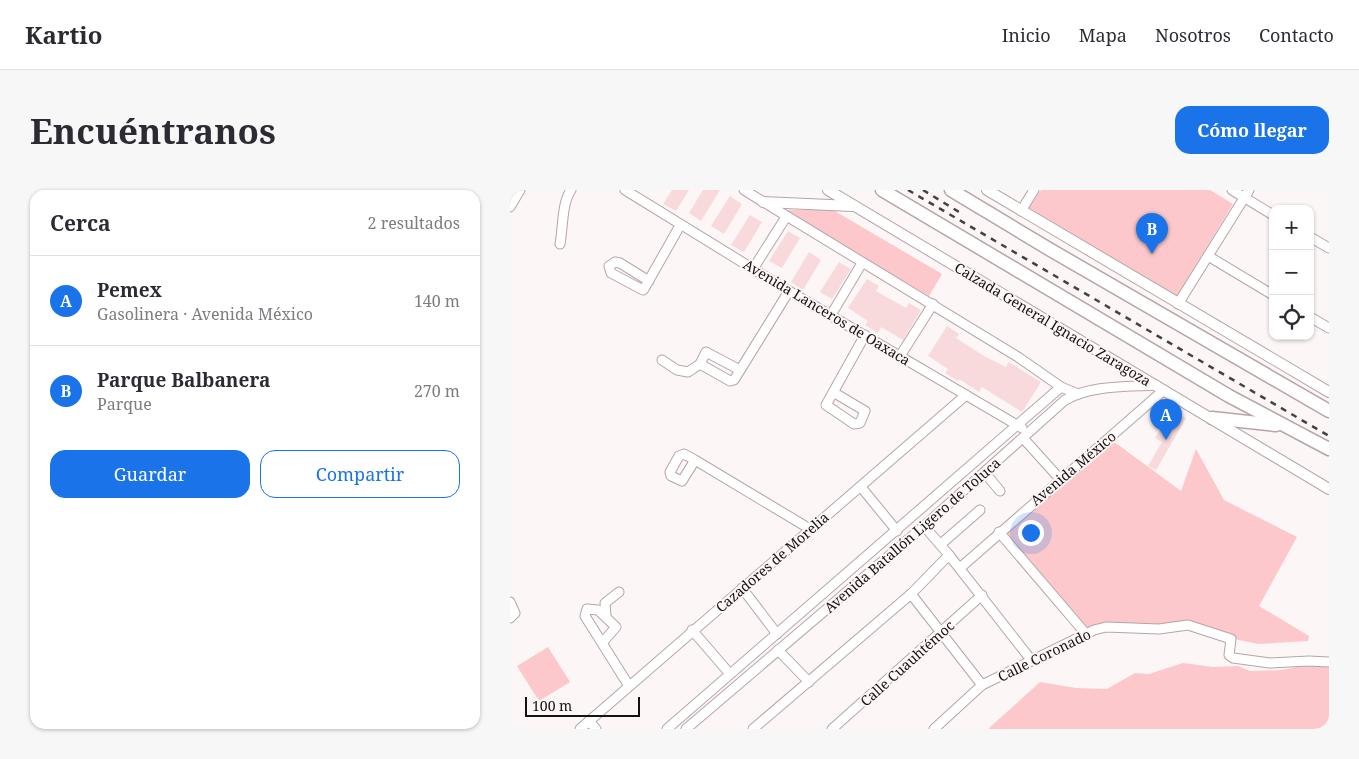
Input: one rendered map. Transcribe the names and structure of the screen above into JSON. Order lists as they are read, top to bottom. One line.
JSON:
{"streets":{"highway":["Calzada General Ignacio Zaragoza"],"street":["Avenida Lanceros de Oaxaca","Avenida México","Avenida Batallón Ligero de Toluca","Cazadores de Morelia","Calle Coronado","Calle Cuauhtémoc"]},"crossings":[["Avenida Lanceros de Oaxaca","Avenida Batallón Ligero de Toluca"],["Avenida Lanceros de Oaxaca","Cazadores de Morelia"],["Calzada General Ignacio Zaragoza","Avenida México"],["Calzada General Ignacio Zaragoza","Avenida Batallón Ligero de Toluca"],["Avenida México","Avenida Batallón Ligero de Toluca"]],"scale_bar":"100 m","page":{"header":"Kartio","nav":["Inicio","Mapa","Nosotros","Contacto"],"buttons":["Cómo llegar",["Guardar","Compartir"]],"title":"Encuéntranos","heading":["Cerca","2 resultados"],"map_buttons":["+","−"],"pins":["B","A"],"list":[{"mark":"A","name":"Pemex","note":"Gasolinera · Avenida México","value":"140 m"},{"mark":"B","name":"Parque Balbanera","note":"Parque","value":"270 m"}],"scale":"100 m"}}
